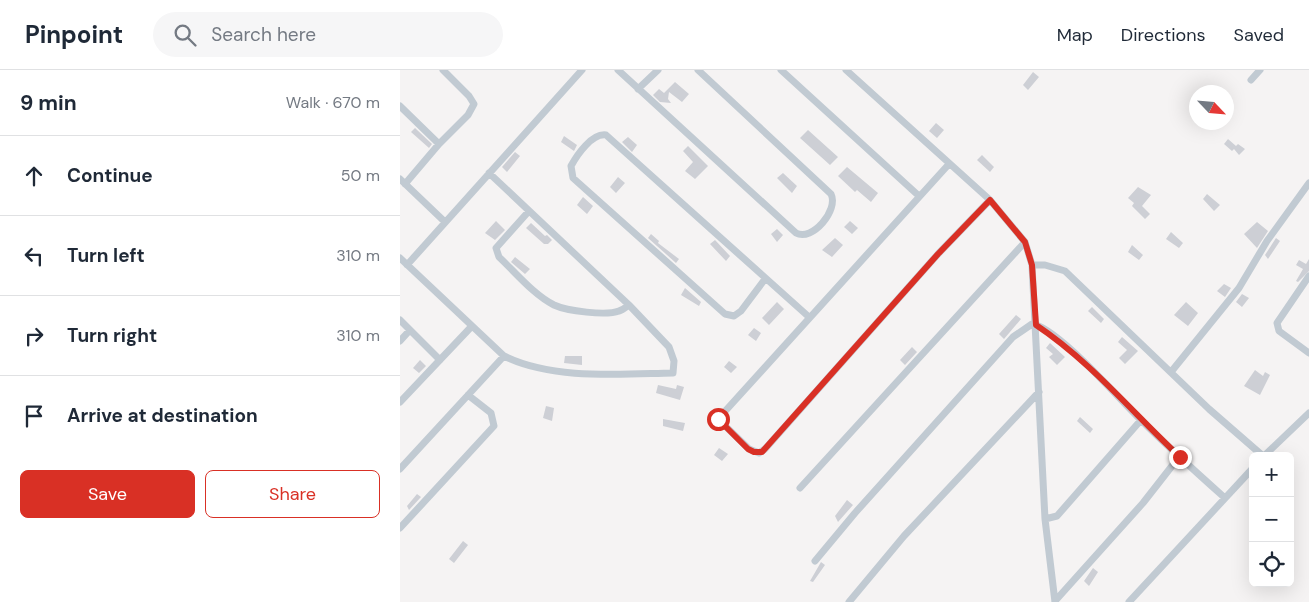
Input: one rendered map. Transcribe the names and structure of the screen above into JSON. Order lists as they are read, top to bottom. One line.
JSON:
{"north":"bottom right","page":{"header":"Pinpoint","search":"Search here","nav":["Map","Directions","Saved"],"heading":["9 min","Walk · 670 m"],"list":[["Continue","50 m"],["Turn left","310 m"],["Turn right","310 m"],"Arrive at destination"],"map_buttons":["+","−"],"buttons":["Save","Share"]}}
